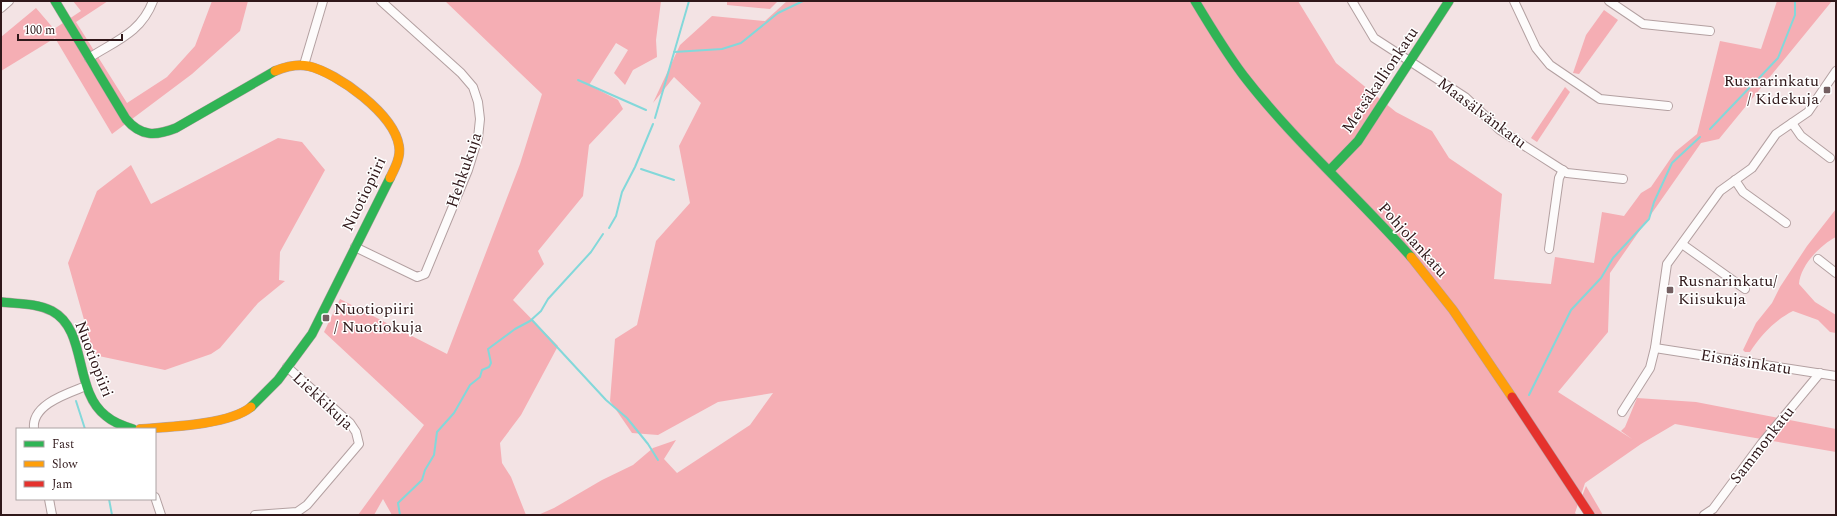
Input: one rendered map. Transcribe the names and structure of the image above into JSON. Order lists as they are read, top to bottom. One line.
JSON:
{"streets":{"street":["Metsäkallionkatu","Maasälvänkatu","Hehkukuja","Nuotiopiiri","Pohjolankatu","Eisnäsinkatu","Liekkikuja","Sammonkatu"]},"crossings":[["Metsäkallionkatu","Maasälvänkatu"],["Metsäkallionkatu","Pohjolankatu"],["Hehkukuja","Nuotiopiiri"],["Nuotiopiiri","Liekkikuja"],["Eisnäsinkatu","Sammonkatu"]],"places":{"transit":["Rusnarinkatu / Kidekuja","Rusnarinkatu/ Kiisukuja","Nuotiopiiri / Nuotiokuja"]},"legend":["Fast","Slow","Jam"],"scale_bar":"100 m"}
